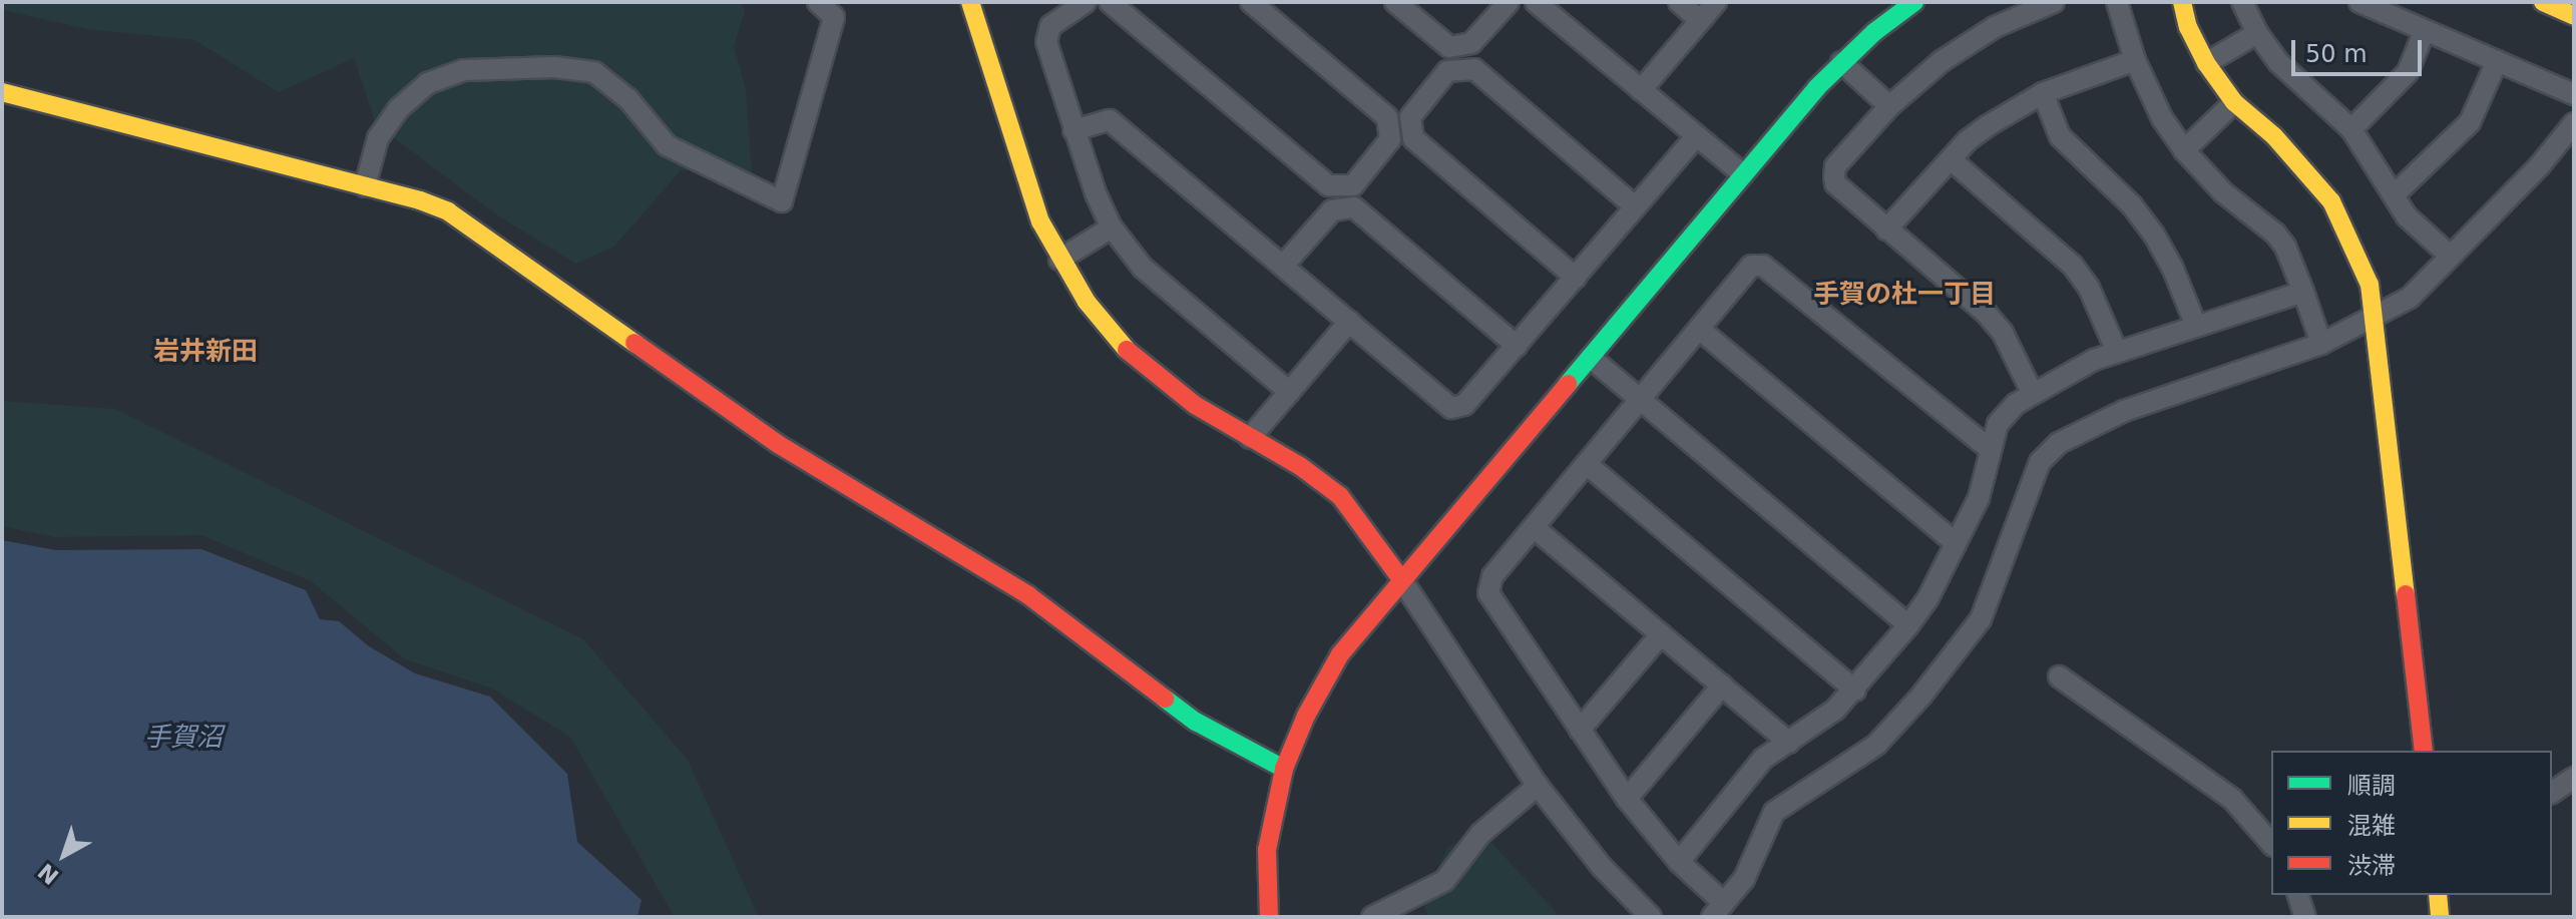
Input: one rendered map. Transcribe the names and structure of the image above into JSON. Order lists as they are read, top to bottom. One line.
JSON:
{"districts":["手賀の杜一丁目","岩井新田"],"water":["手賀沼"],"legend":["順調","混雑","渋滞"],"scale_bar":"50 m","north":"bottom left"}
